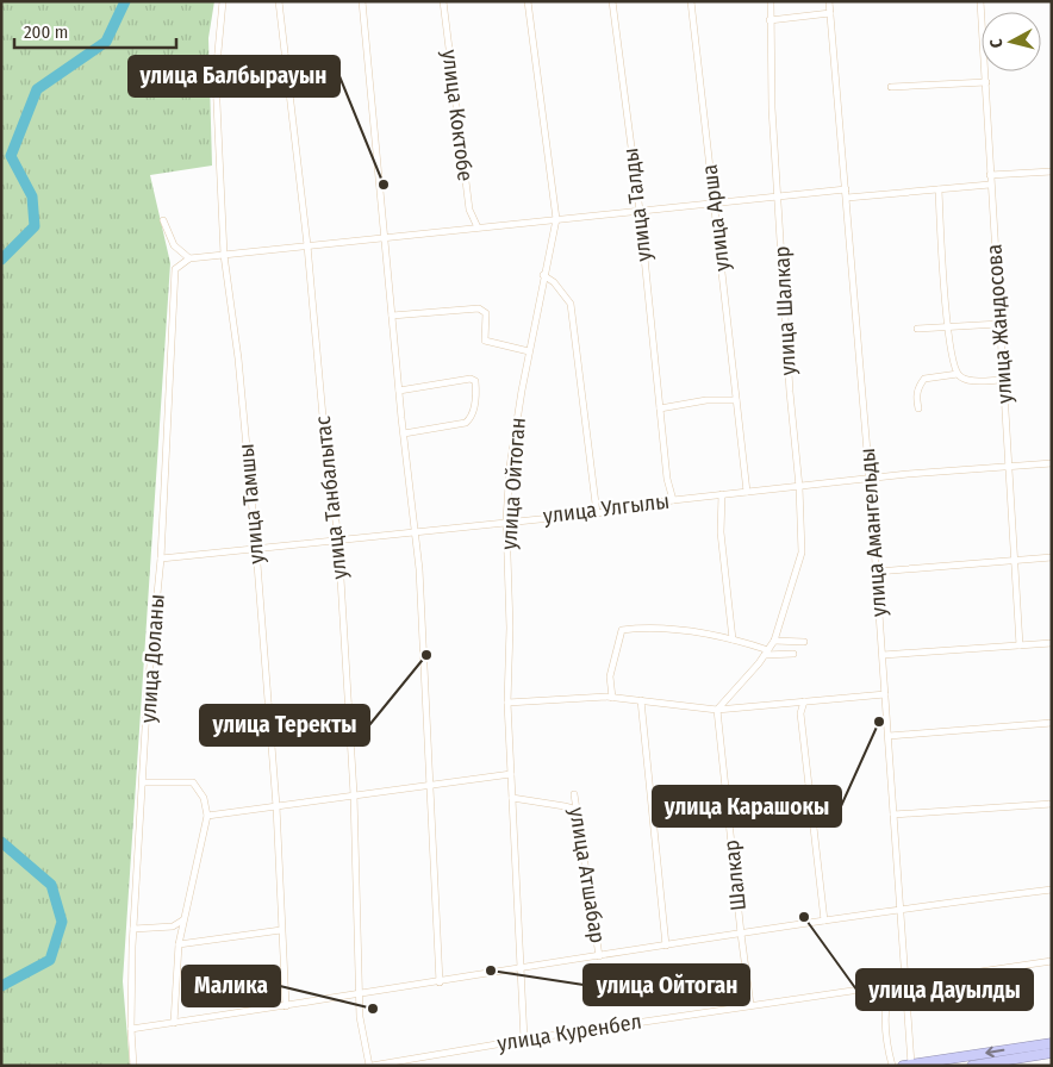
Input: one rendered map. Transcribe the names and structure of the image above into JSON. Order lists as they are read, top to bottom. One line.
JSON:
{"streets":{"street":["улица Коктобе","улица Талды","улица Арша","улица Шалкар","улица Жандосова","улица Ойтоган","улица Танбалытас","улица Тамшы","улица Улгылы","улица Амангельды","улица Доланы","улица Атшабар","Шалкар","улица Куренбел"]},"crossings":[["улица Талды","улица Улгылы"],["улица Арша","улица Улгылы"],["улица Шалкар","улица Улгылы"],["улица Шалкар","Шалкар"],["улица Жандосова","улица Улгылы"],["улица Ойтоган","улица Улгылы"],["улица Ойтоган","улица Куренбел"],["улица Танбалытас","улица Улгылы"],["улица Танбалытас","улица Куренбел"],["улица Тамшы","улица Улгылы"],["улица Улгылы","улица Амангельды"],["улица Улгылы","улица Доланы"],["улица Амангельды","улица Куренбел"],["Шалкар","улица Куренбел"]],"places":["улица Балбырауын","улица Теректы","улица Карашокы","улица Дауылды","улица Ойтоган","Малика"],"scale_bar":"200 m","north":"left"}
